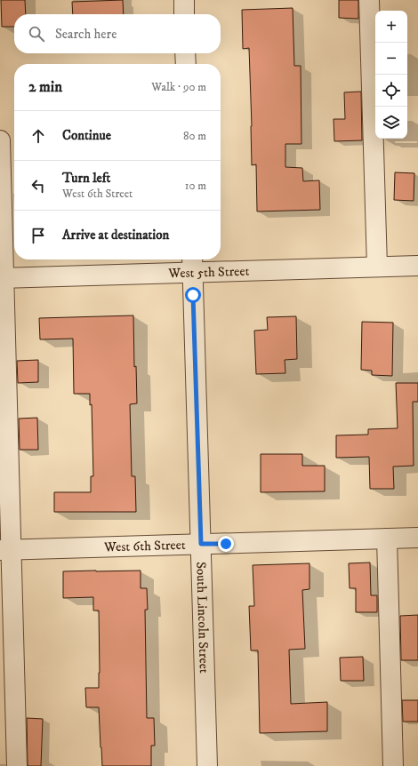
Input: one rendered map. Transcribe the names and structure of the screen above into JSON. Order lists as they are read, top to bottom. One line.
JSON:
{"streets":{"street":["West 5th Street","West 6th Street","South Lincoln Street"]},"crossings":[["West 5th Street","South Lincoln Street"],["West 6th Street","South Lincoln Street"]],"page":{"map_buttons":["+","−"],"search":"Search here","heading":["2 min","Walk · 90 m"],"list":[["Continue","80 m"],["Turn left","West 6th Street","10 m"],"Arrive at destination"]}}
